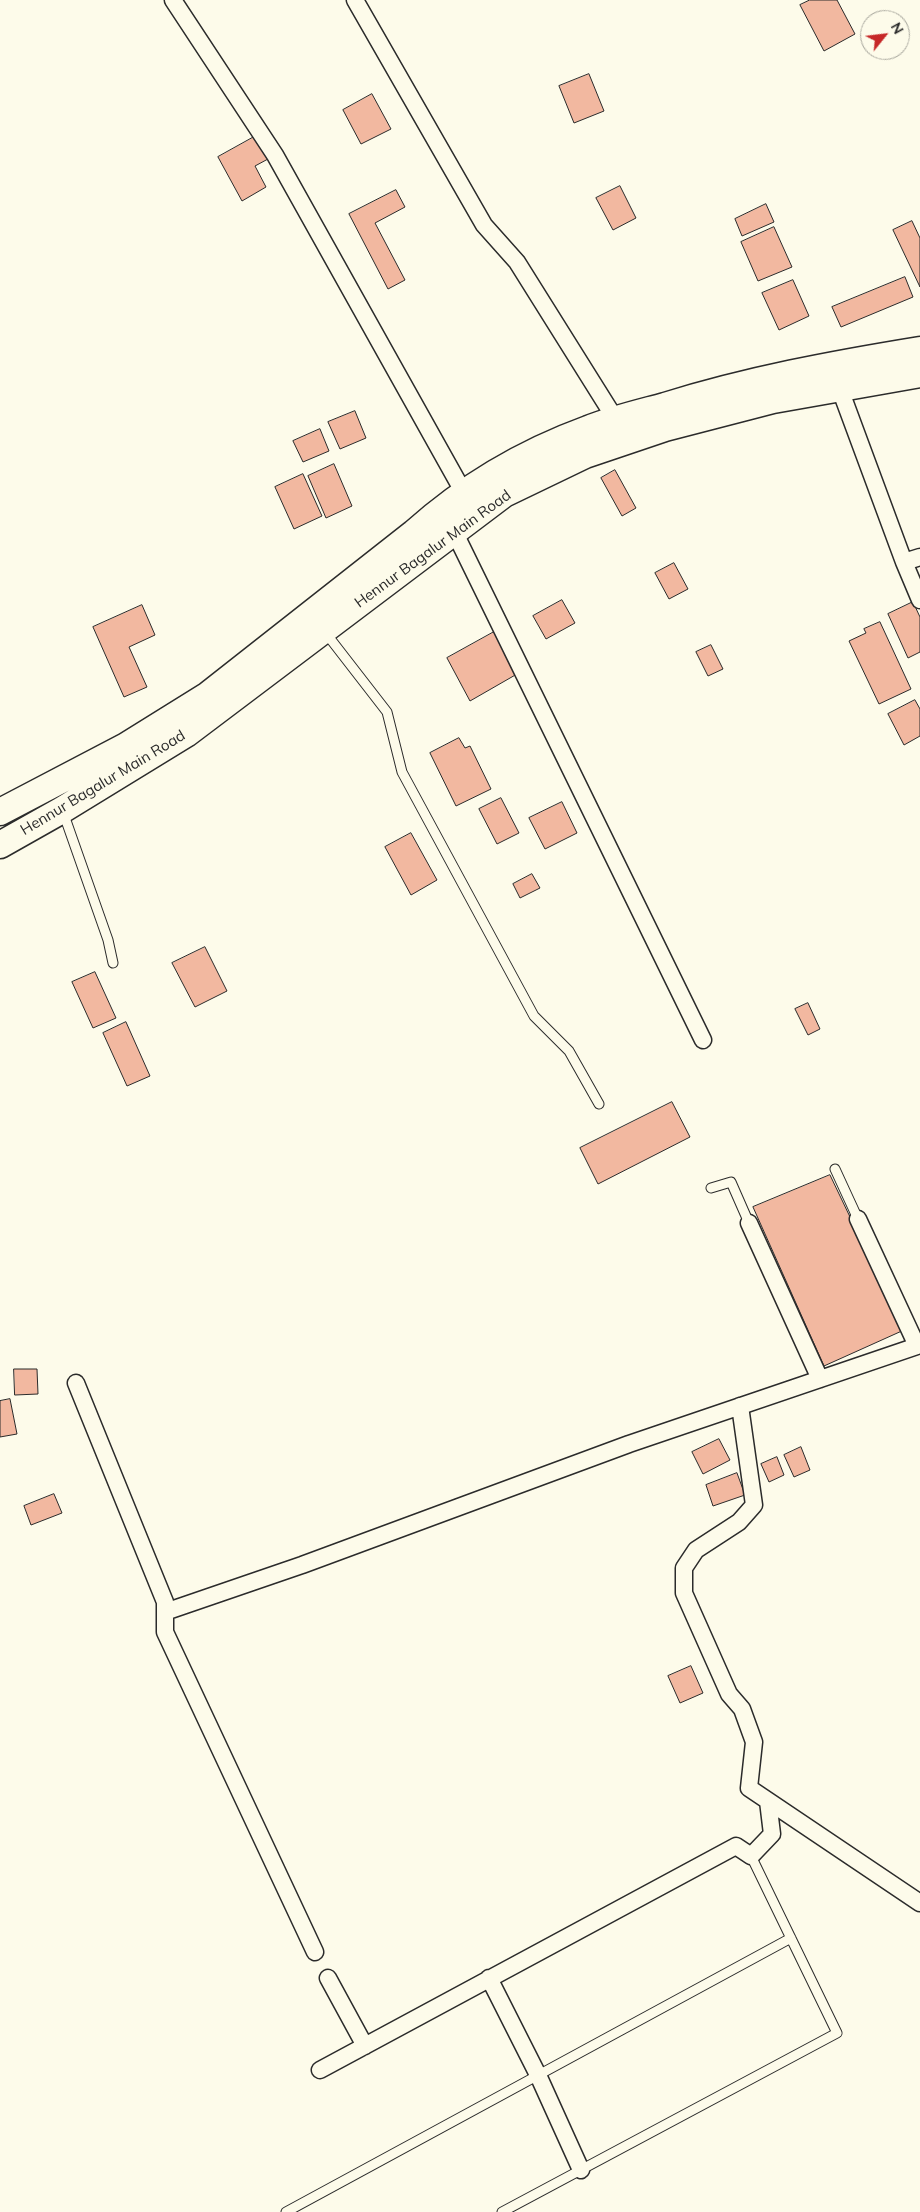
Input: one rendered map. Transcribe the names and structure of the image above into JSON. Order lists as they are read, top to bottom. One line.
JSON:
{"streets":{"main road":["Hennur Bagalur Main Road"]},"north":"top right"}
